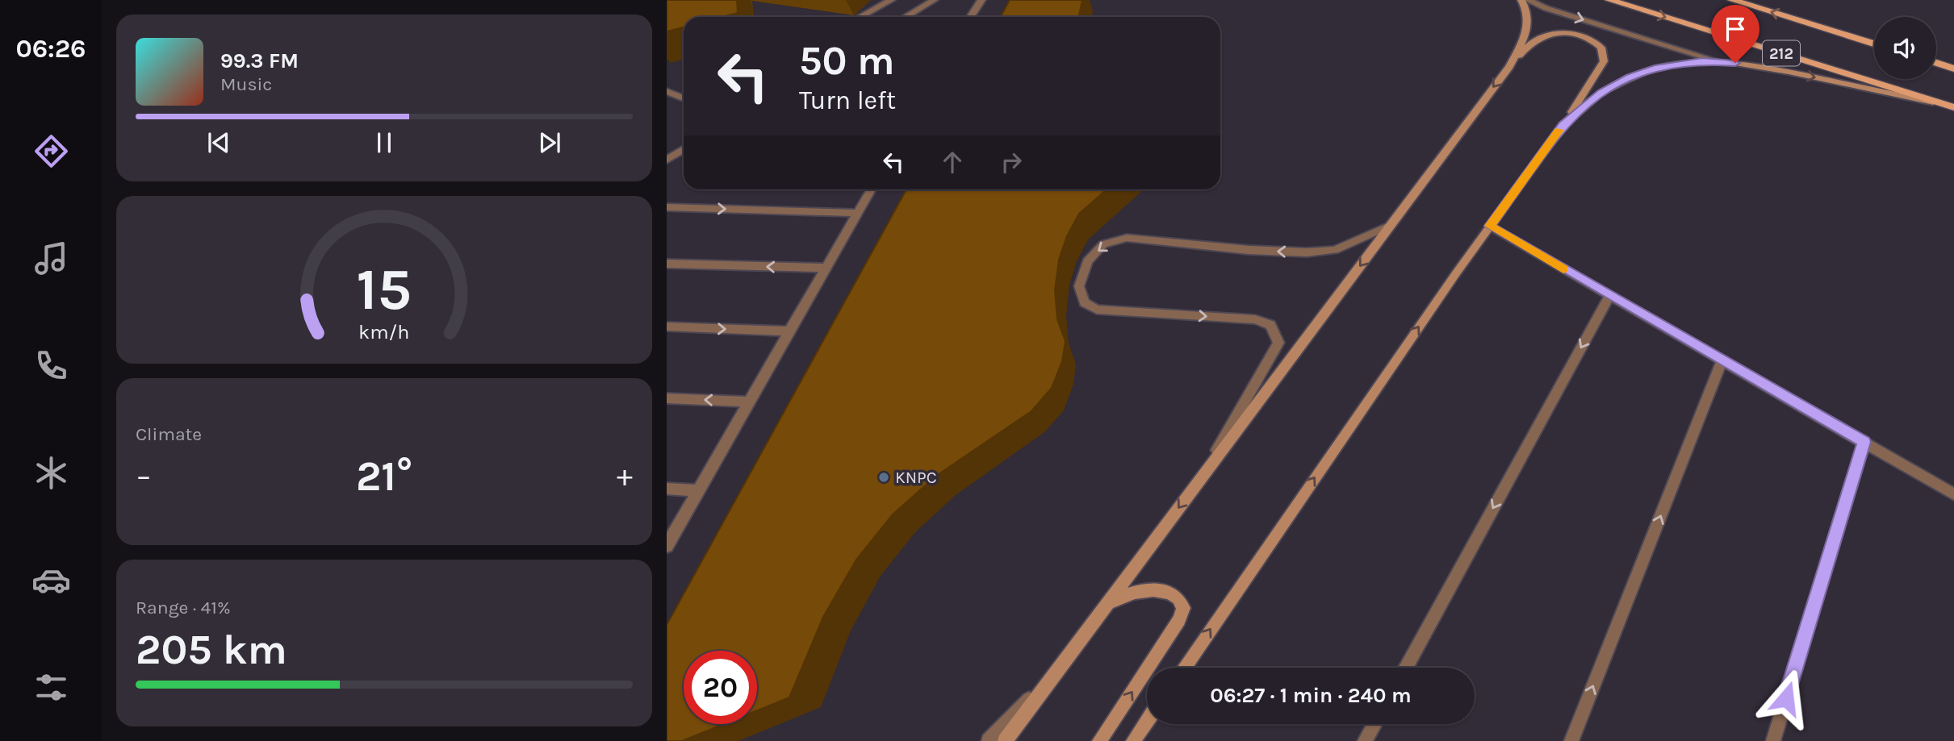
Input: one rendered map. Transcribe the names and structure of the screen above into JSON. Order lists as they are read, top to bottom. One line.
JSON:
{"streets":{"main road":["212"]},"places":["KNPC"],"page":{"tabs":"06:26","turn":["50 m","Turn left"],"song":["99.3 FM","Music"],"tile":["Climate",["Range · 41%","205 km"]],"heat":["−","21°","+"],"limit":"20","trip":"06:27 · 1 min · 240 m","gauge":["15","km/h"]}}
